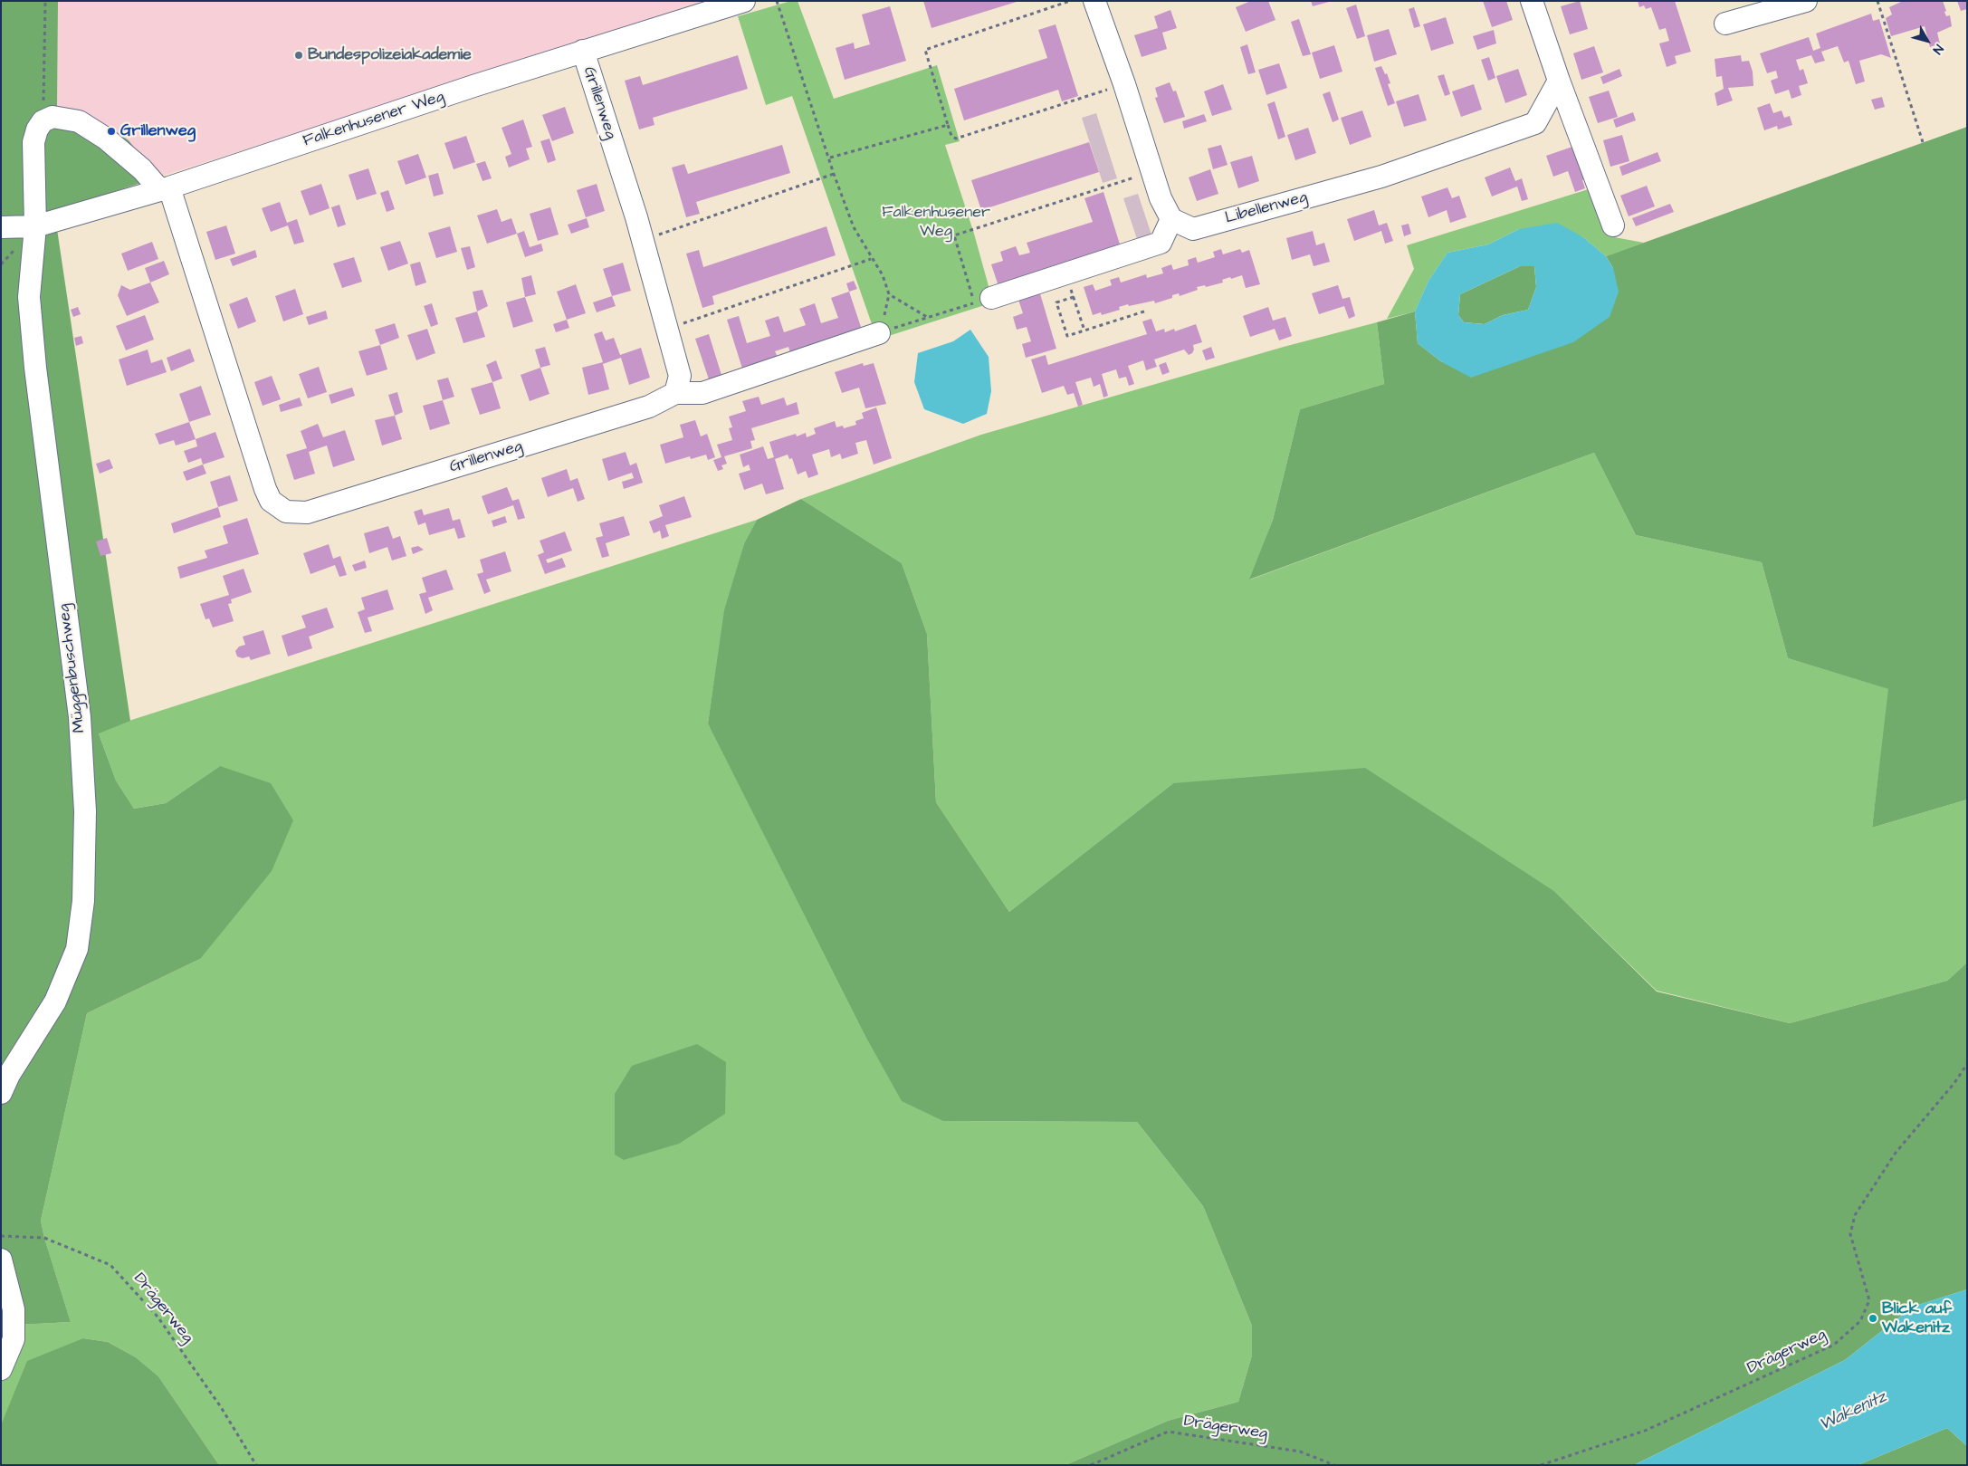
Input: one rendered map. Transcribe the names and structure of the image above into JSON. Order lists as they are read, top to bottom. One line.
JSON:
{"streets":{"street":["Grillenweg","Falkenhusener Weg","Libellenweg","Müggenbuschweg"],"path":["Drägerweg"]},"crossings":[["Grillenweg","Falkenhusener Weg"],["Falkenhusener Weg","Müggenbuschweg"]],"water":["Wakenitz"],"parks":["Falkenhusener Weg"],"places":["Bundespolizeiakademie","Grillenweg","Blick auf Wakenitz"],"north":"bottom right"}
